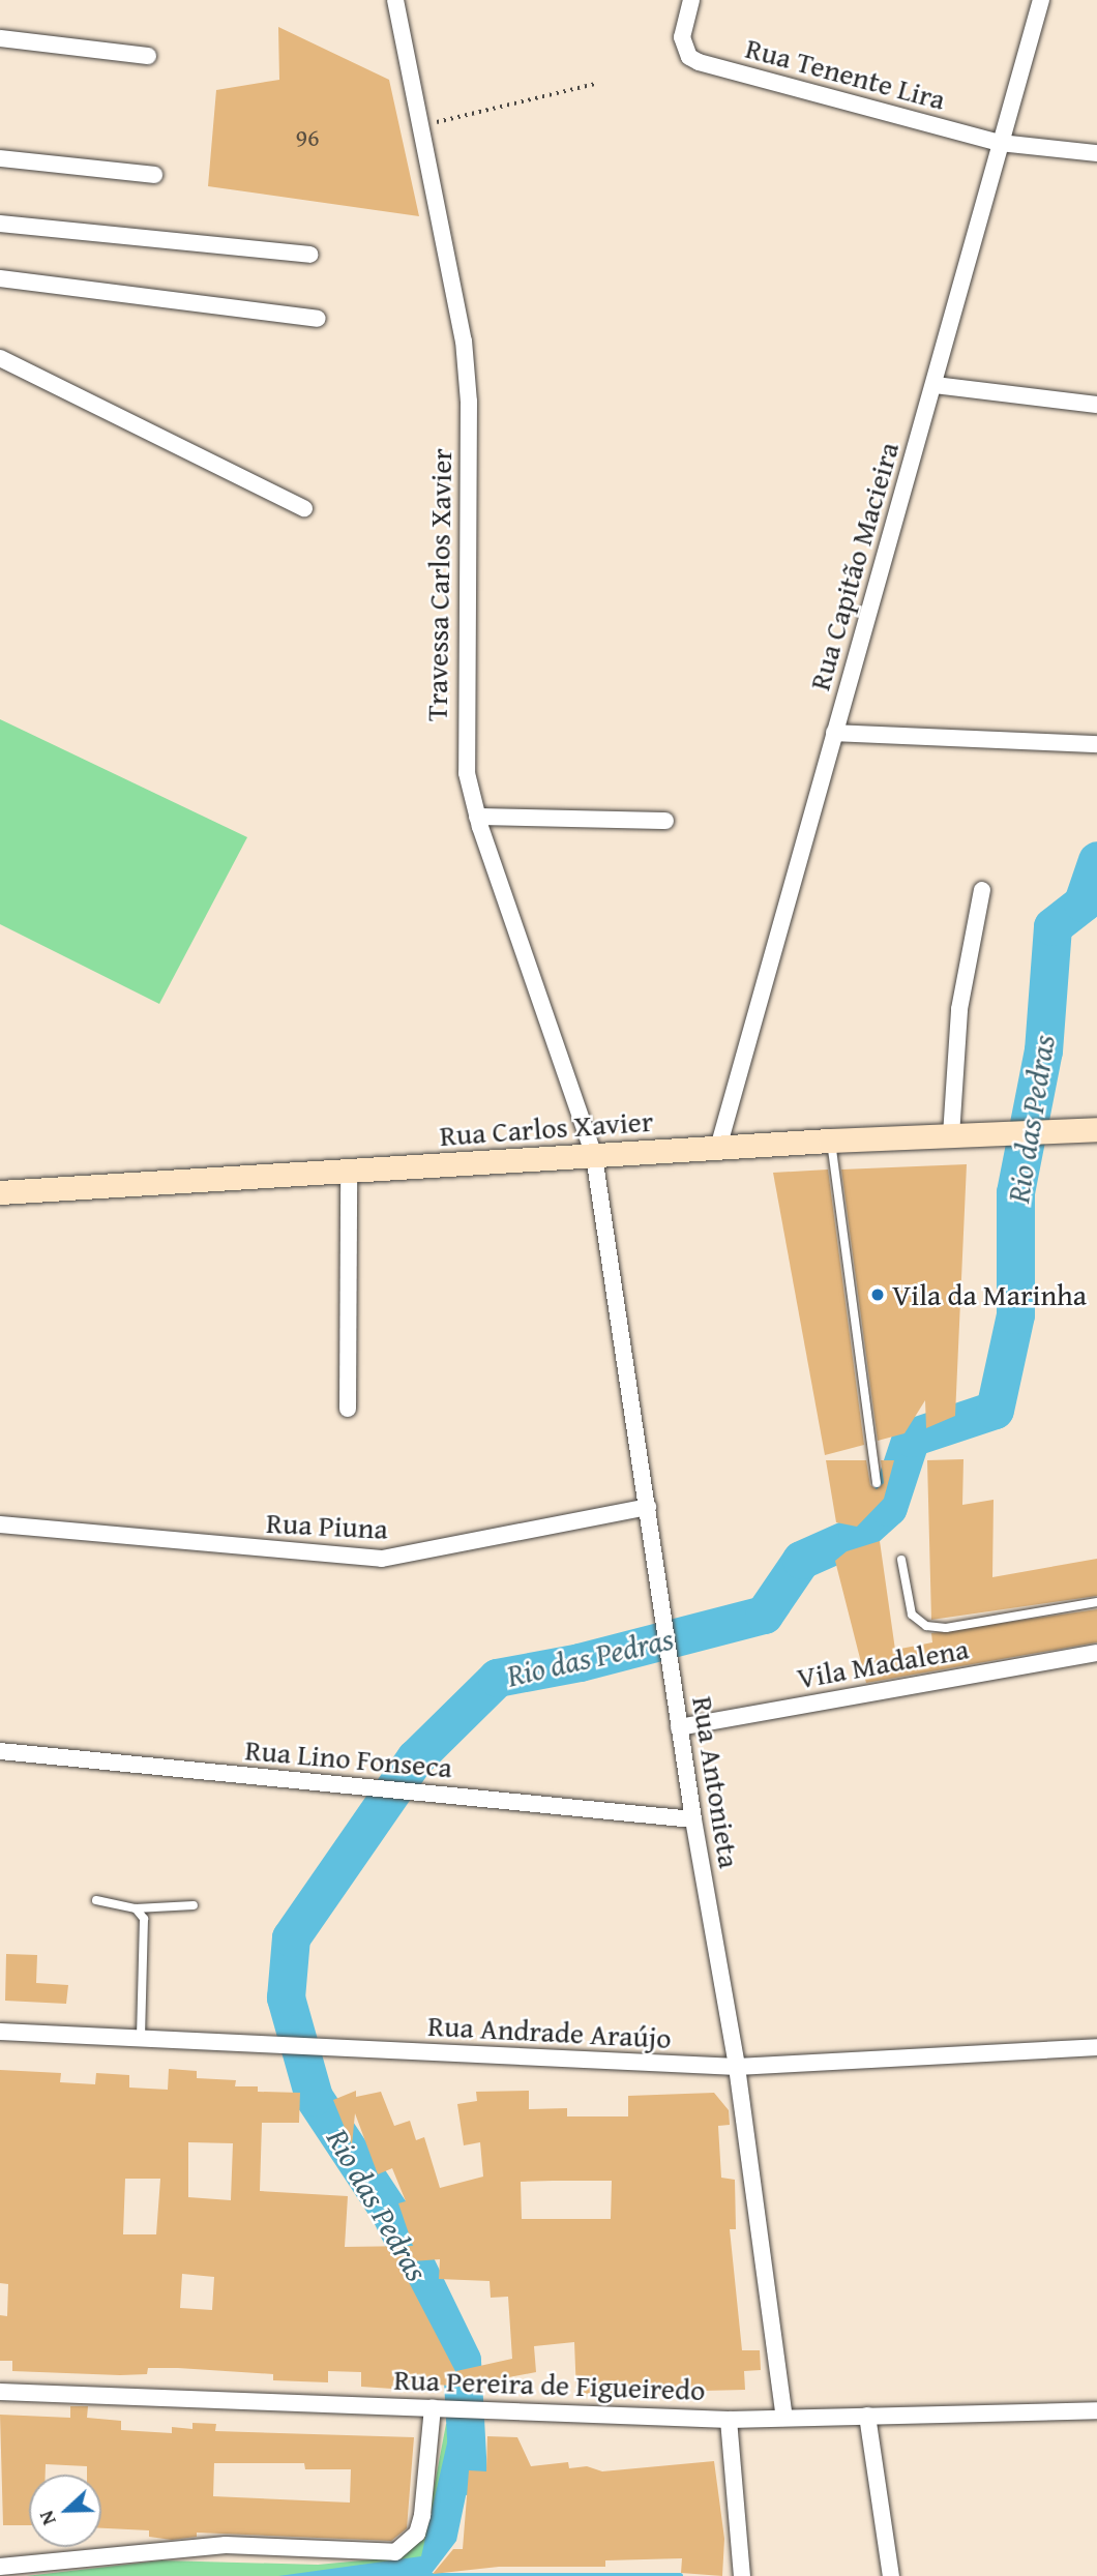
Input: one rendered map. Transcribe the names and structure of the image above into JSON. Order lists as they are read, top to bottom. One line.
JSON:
{"streets":{"street":["Rua Tenente Lira","Rua Capitão Macieira","Travessa Carlos Xavier","Rua Carlos Xavier","Rua Piuna","Vila Madalena","Rua Lino Fonseca","Rua Antonieta","Rua Andrade Araújo","Rua Pereira de Figueiredo"]},"crossings":[["Rua Tenente Lira","Rua Capitão Macieira"],["Rua Capitão Macieira","Rua Carlos Xavier"],["Travessa Carlos Xavier","Rua Carlos Xavier"],["Travessa Carlos Xavier","Rua Antonieta"],["Rua Carlos Xavier","Rua Antonieta"],["Rua Piuna","Rua Antonieta"],["Vila Madalena","Rua Antonieta"],["Rua Lino Fonseca","Rua Antonieta"],["Rua Antonieta","Rua Andrade Araújo"],["Rua Antonieta","Rua Pereira de Figueiredo"]],"water":["Rio das Pedras"],"places":["Vila da Marinha"],"house_numbers":["96"],"north":"left"}
